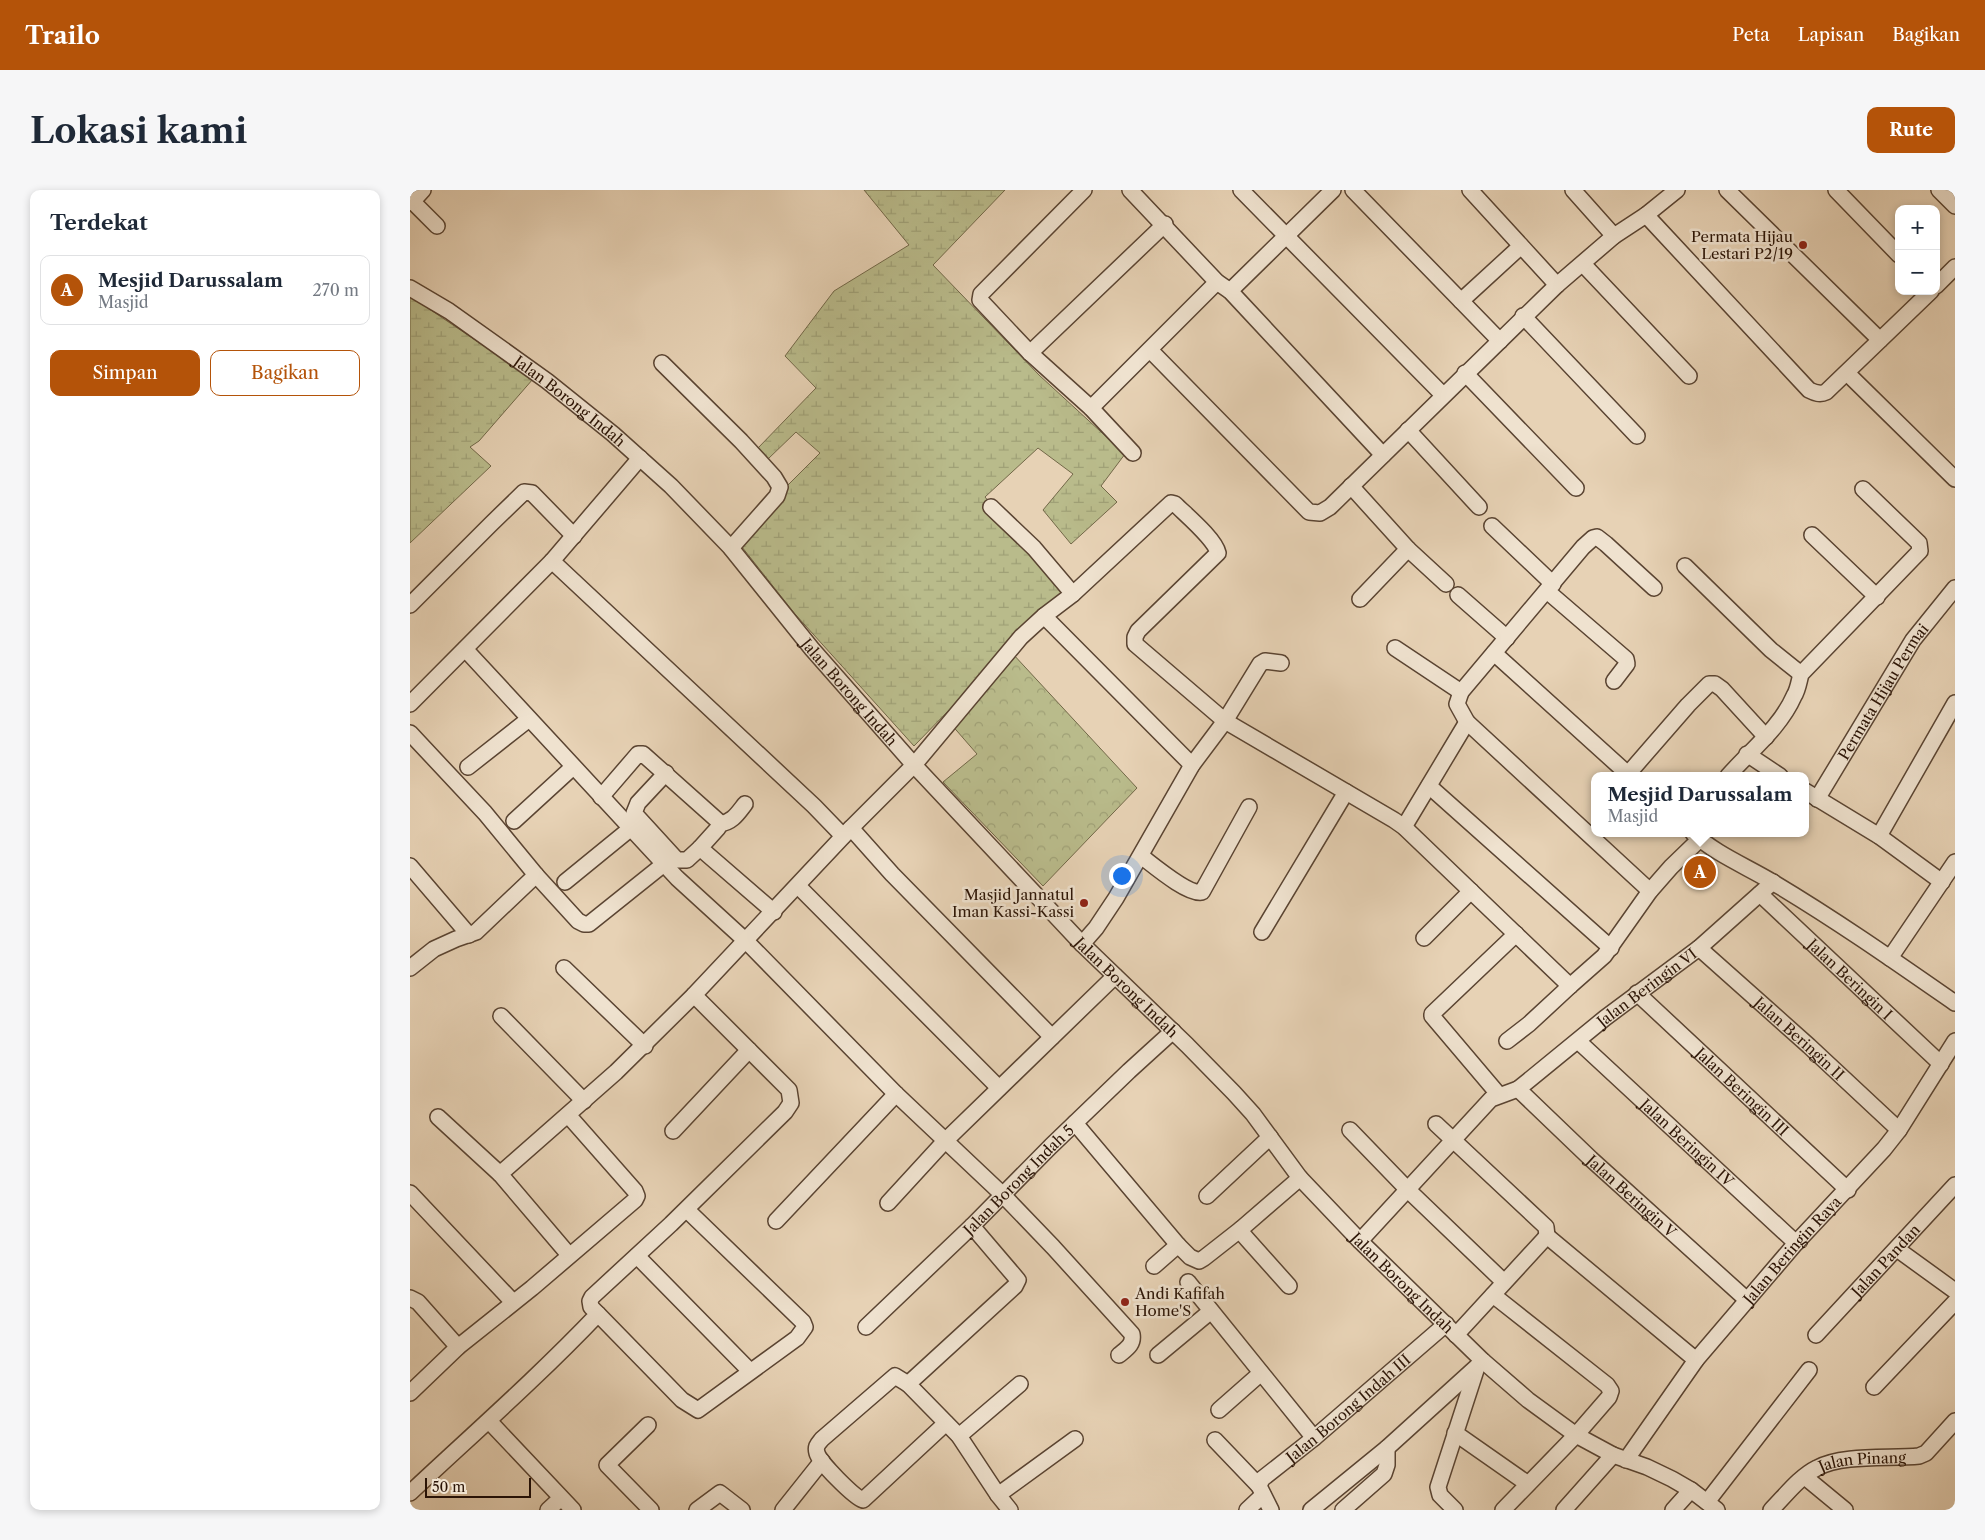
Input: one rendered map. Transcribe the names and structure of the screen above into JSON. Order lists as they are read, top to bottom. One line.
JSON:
{"streets":{"street":["Jalan Borong Indah","Permata Hijau Permai","Jalan Beringin I","Jalan Beringin VI","Jalan Beringin II","Jalan Beringin III","Jalan Beringin IV","Jalan Borong Indah 5","Jalan Beringin V","Jalan Beringin Raya","Jalan Pandan","Jalan Borong Indah III","Jalan Pinang"]},"crossings":[["Jalan Borong Indah","Jalan Borong Indah 5"],["Jalan Borong Indah","Jalan Beringin Raya"],["Jalan Borong Indah","Jalan Borong Indah III"],["Jalan Beringin I","Jalan Beringin VI"],["Jalan Beringin I","Jalan Beringin Raya"],["Jalan Beringin VI","Jalan Beringin II"],["Jalan Beringin VI","Jalan Beringin III"],["Jalan Beringin VI","Jalan Beringin IV"],["Jalan Beringin VI","Jalan Beringin V"],["Jalan Beringin II","Jalan Beringin Raya"],["Jalan Beringin III","Jalan Beringin Raya"],["Jalan Beringin IV","Jalan Beringin Raya"],["Jalan Beringin V","Jalan Beringin Raya"]],"places":["Permata Hijau Lestari P2/19","Masjid Jannatul Iman Kassi-Kassi","Andi Kafifah Home'S"],"scale_bar":"50 m","page":{"header":"Trailo","nav":["Peta","Lapisan","Bagikan"],"buttons":["Rute",["Simpan","Bagikan"]],"title":"Lokasi kami","heading":"Terdekat","map_buttons":["+","−"],"list":[{"mark":"A","name":"Mesjid Darussalam","note":"Masjid","value":"270 m"}],"popup":["Mesjid Darussalam","Masjid"],"pins":"A","scale":"50 m"}}
